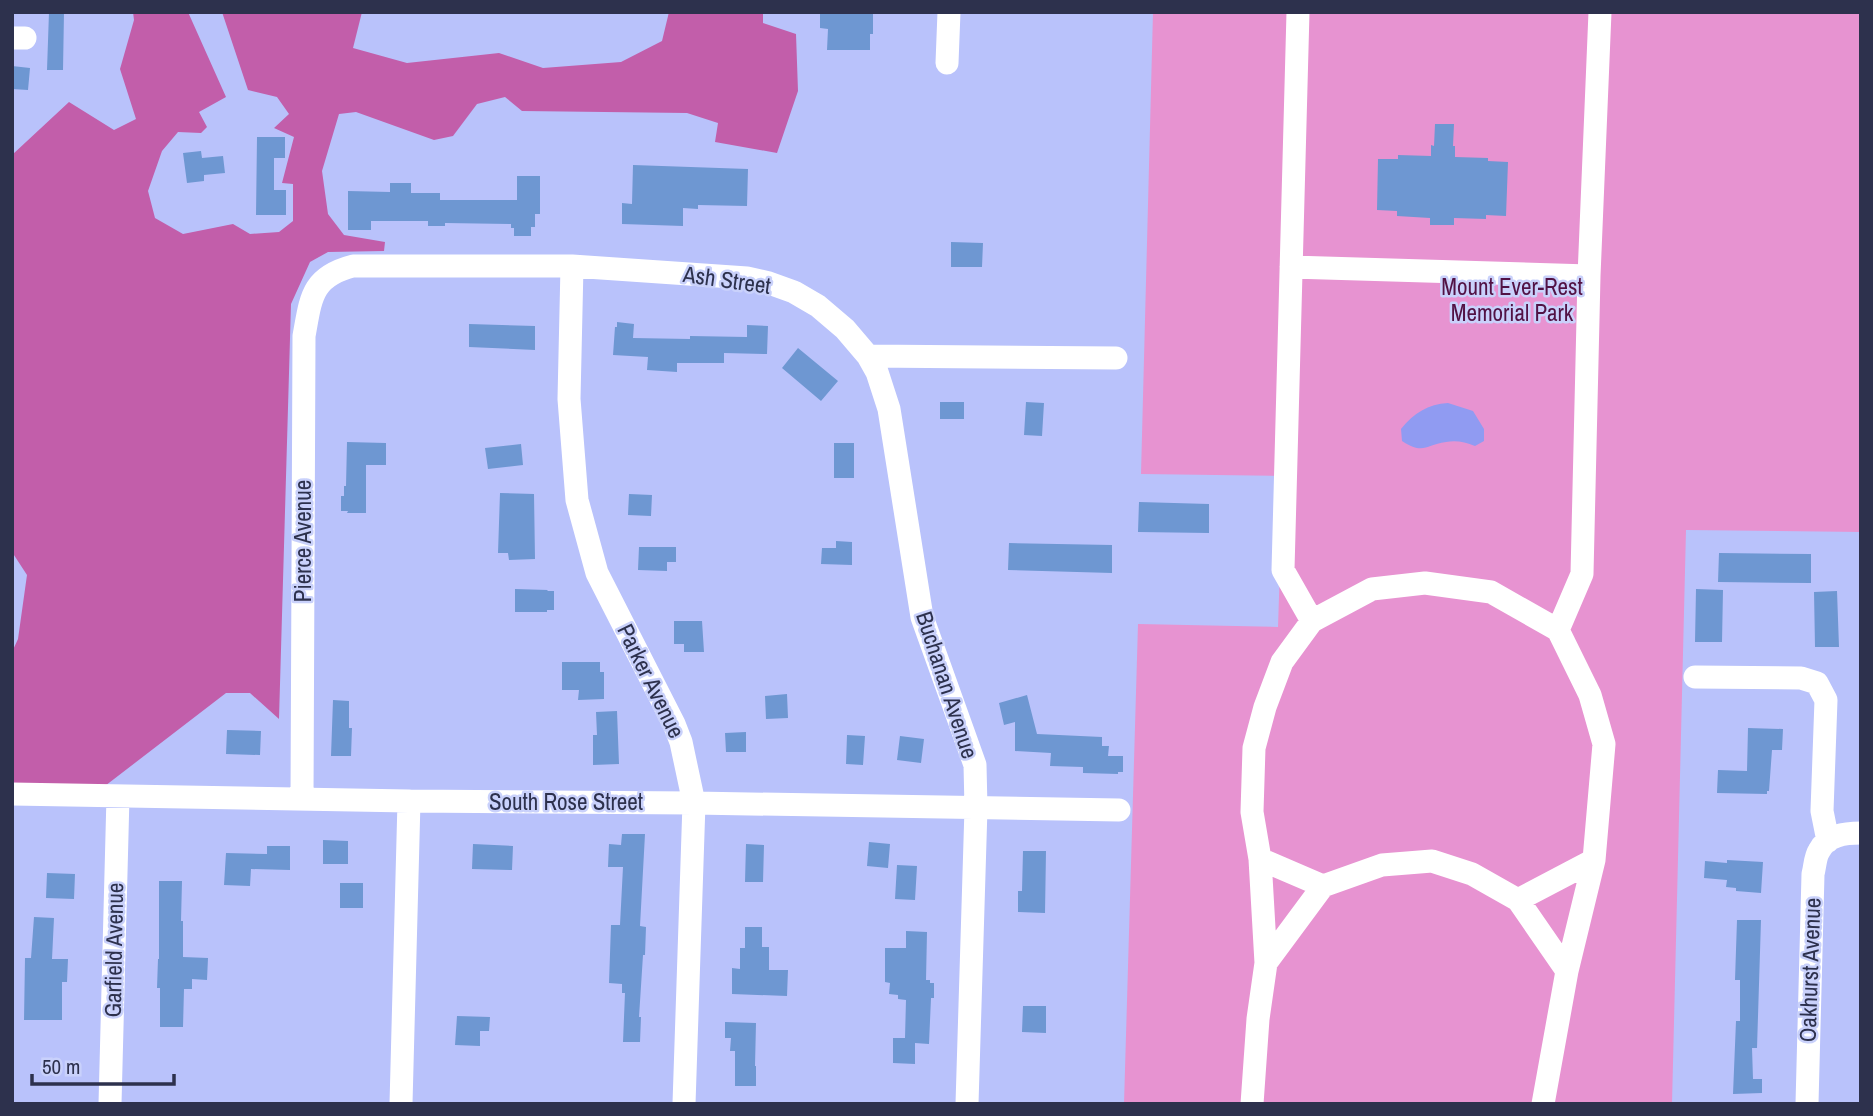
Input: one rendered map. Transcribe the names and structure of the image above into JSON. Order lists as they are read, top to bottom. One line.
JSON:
{"streets":{"street":["Ash Street","Pierce Avenue","Parker Avenue","Buchanan Avenue","South Rose Street","Garfield Avenue","Oakhurst Avenue"]},"crossings":[["Ash Street","Pierce Avenue"],["Ash Street","Parker Avenue"],["Ash Street","Buchanan Avenue"],["Pierce Avenue","South Rose Street"],["Parker Avenue","South Rose Street"],["Buchanan Avenue","South Rose Street"],["South Rose Street","Garfield Avenue"]],"parks":["Mount Ever-Rest Memorial Park"],"scale_bar":"50 m"}
